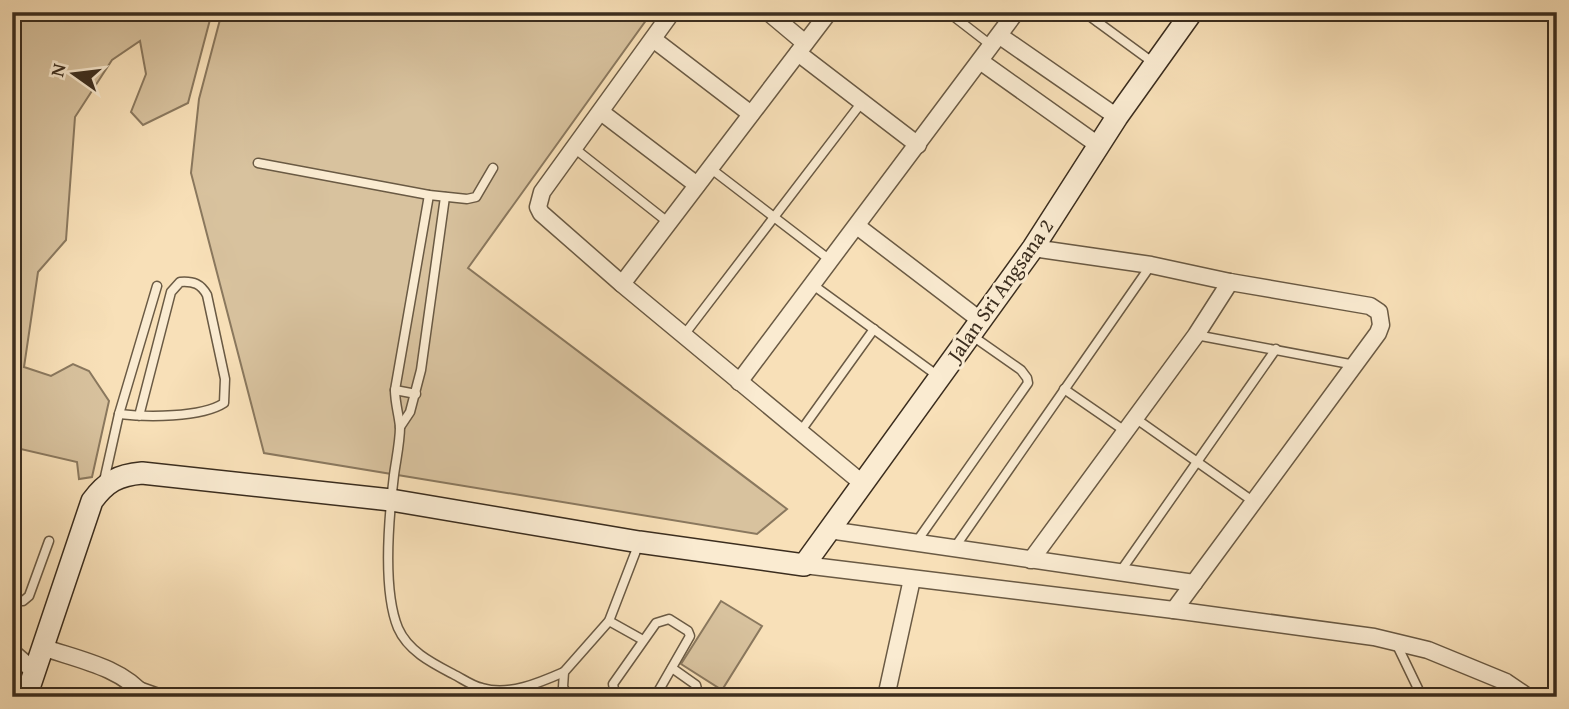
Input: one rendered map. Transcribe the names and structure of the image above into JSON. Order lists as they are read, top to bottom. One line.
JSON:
{"streets":{"street":["Jalan Sri Angsana 2"]},"north":"left"}
